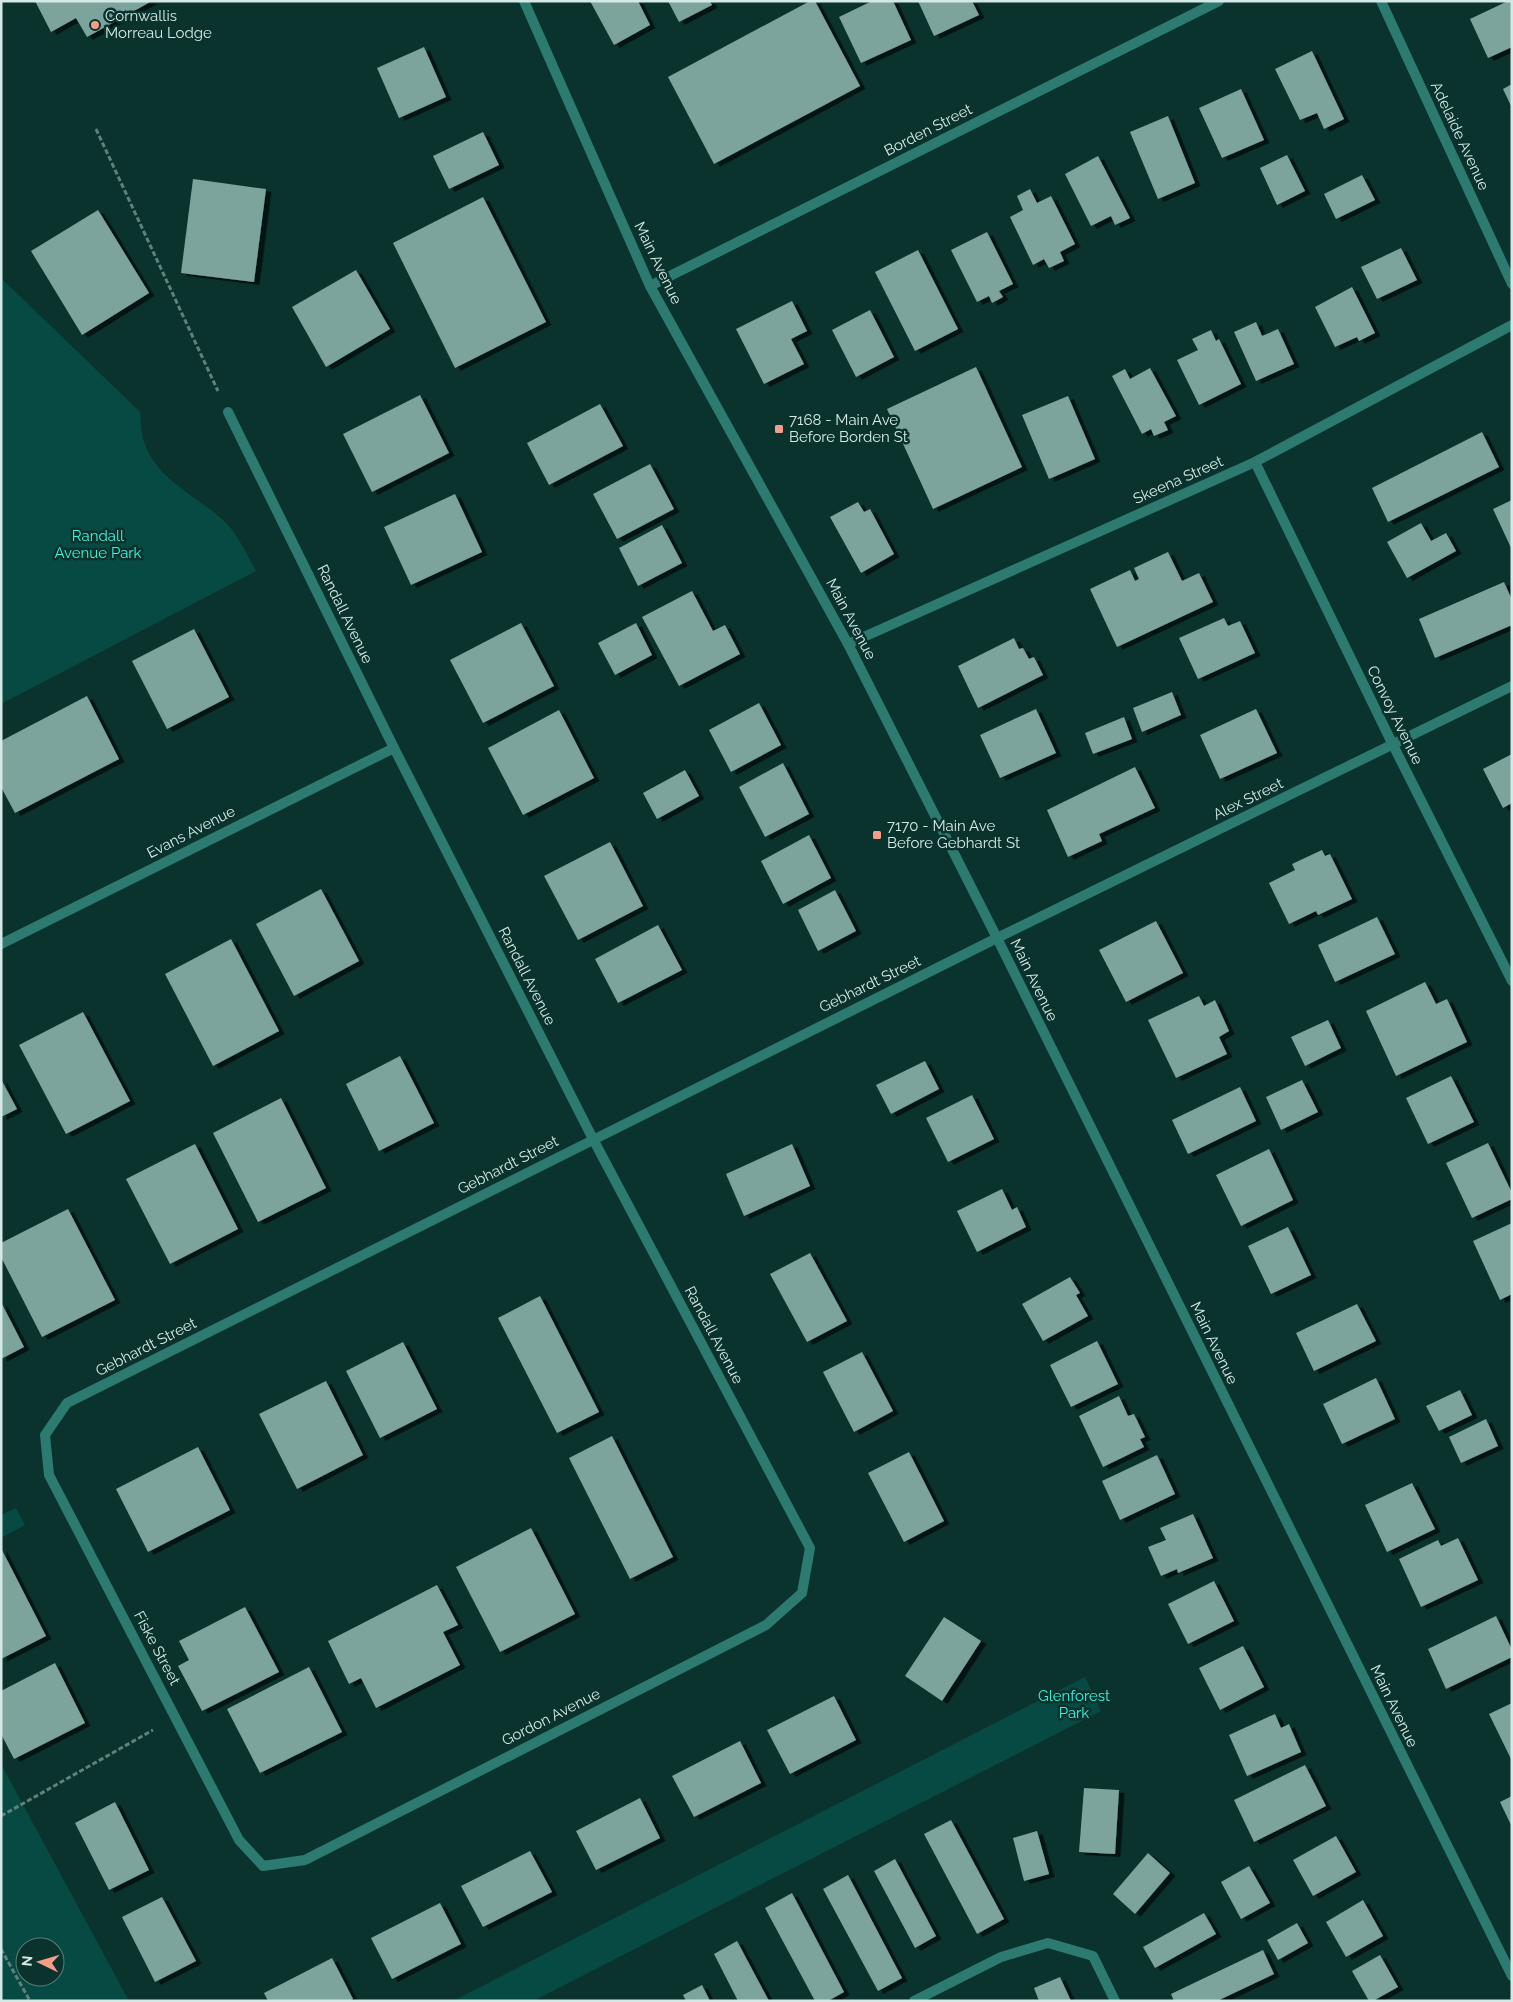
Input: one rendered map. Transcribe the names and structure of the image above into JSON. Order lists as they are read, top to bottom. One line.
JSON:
{"streets":{"street":["Borden Street","Adelaide Avenue","Main Avenue","Skeena Street","Randall Avenue","Convoy Avenue","Alex Street","Evans Avenue","Gebhardt Street","Fiske Street","Gordon Avenue"]},"crossings":[["Borden Street","Main Avenue"],["Main Avenue","Skeena Street"],["Main Avenue","Alex Street"],["Main Avenue","Gebhardt Street"],["Skeena Street","Convoy Avenue"],["Randall Avenue","Evans Avenue"],["Randall Avenue","Gebhardt Street"],["Randall Avenue","Gordon Avenue"],["Convoy Avenue","Alex Street"],["Alex Street","Gebhardt Street"],["Gebhardt Street","Fiske Street"],["Fiske Street","Gordon Avenue"]],"parks":["Randall Avenue Park","Glenforest Park"],"places":{"other":["Cornwallis Morreau Lodge"],"transit":["7168 - Main Ave Before Borden St","7170 - Main Ave Before Gebhardt St"]},"north":"left"}
